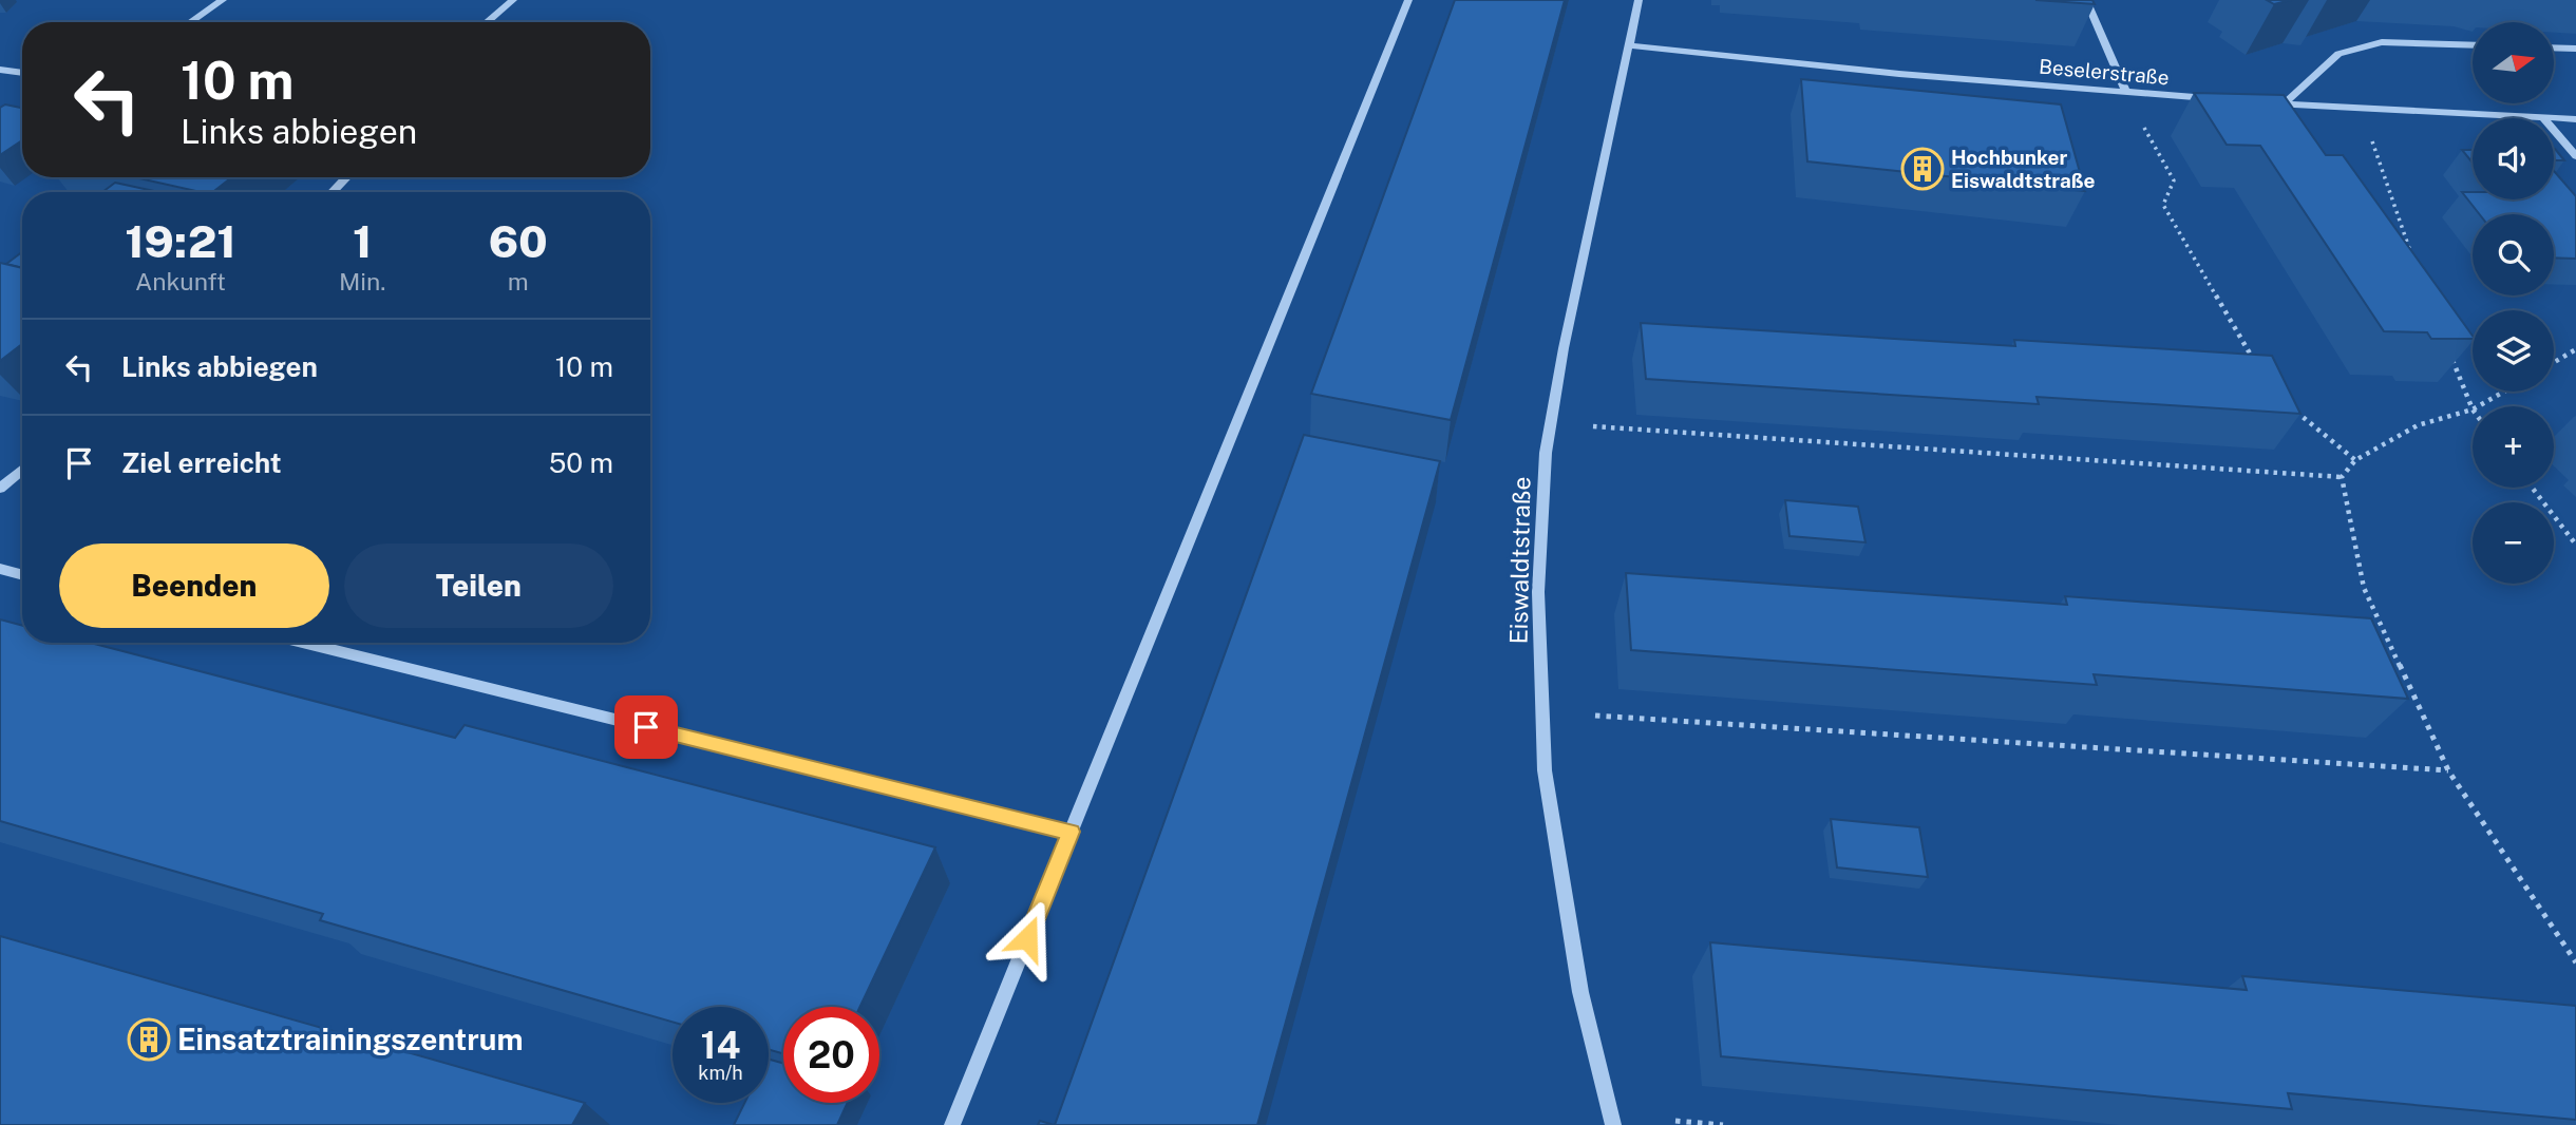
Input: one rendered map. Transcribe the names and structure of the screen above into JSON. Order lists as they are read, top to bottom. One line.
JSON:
{"streets":{"street":["Beselerstraße","Eiswaldtstraße"]},"crossings":[["Beselerstraße","Eiswaldtstraße"]],"places":{"building":["Hochbunker Eiswaldtstraße","Einsatztrainingszentrum"]},"north":"right","page":{"map_buttons":["+","−"],"turn":["10 m","Links abbiegen"],"eta":["19:21","Ankunft","1","Min.","60","m"],"list":[{"name":"Links abbiegen","value":"10 m"},{"name":"Ziel erreicht","value":"50 m"}],"buttons":["Beenden","Teilen"],"speed":"14 km/h","limit":"20"}}
